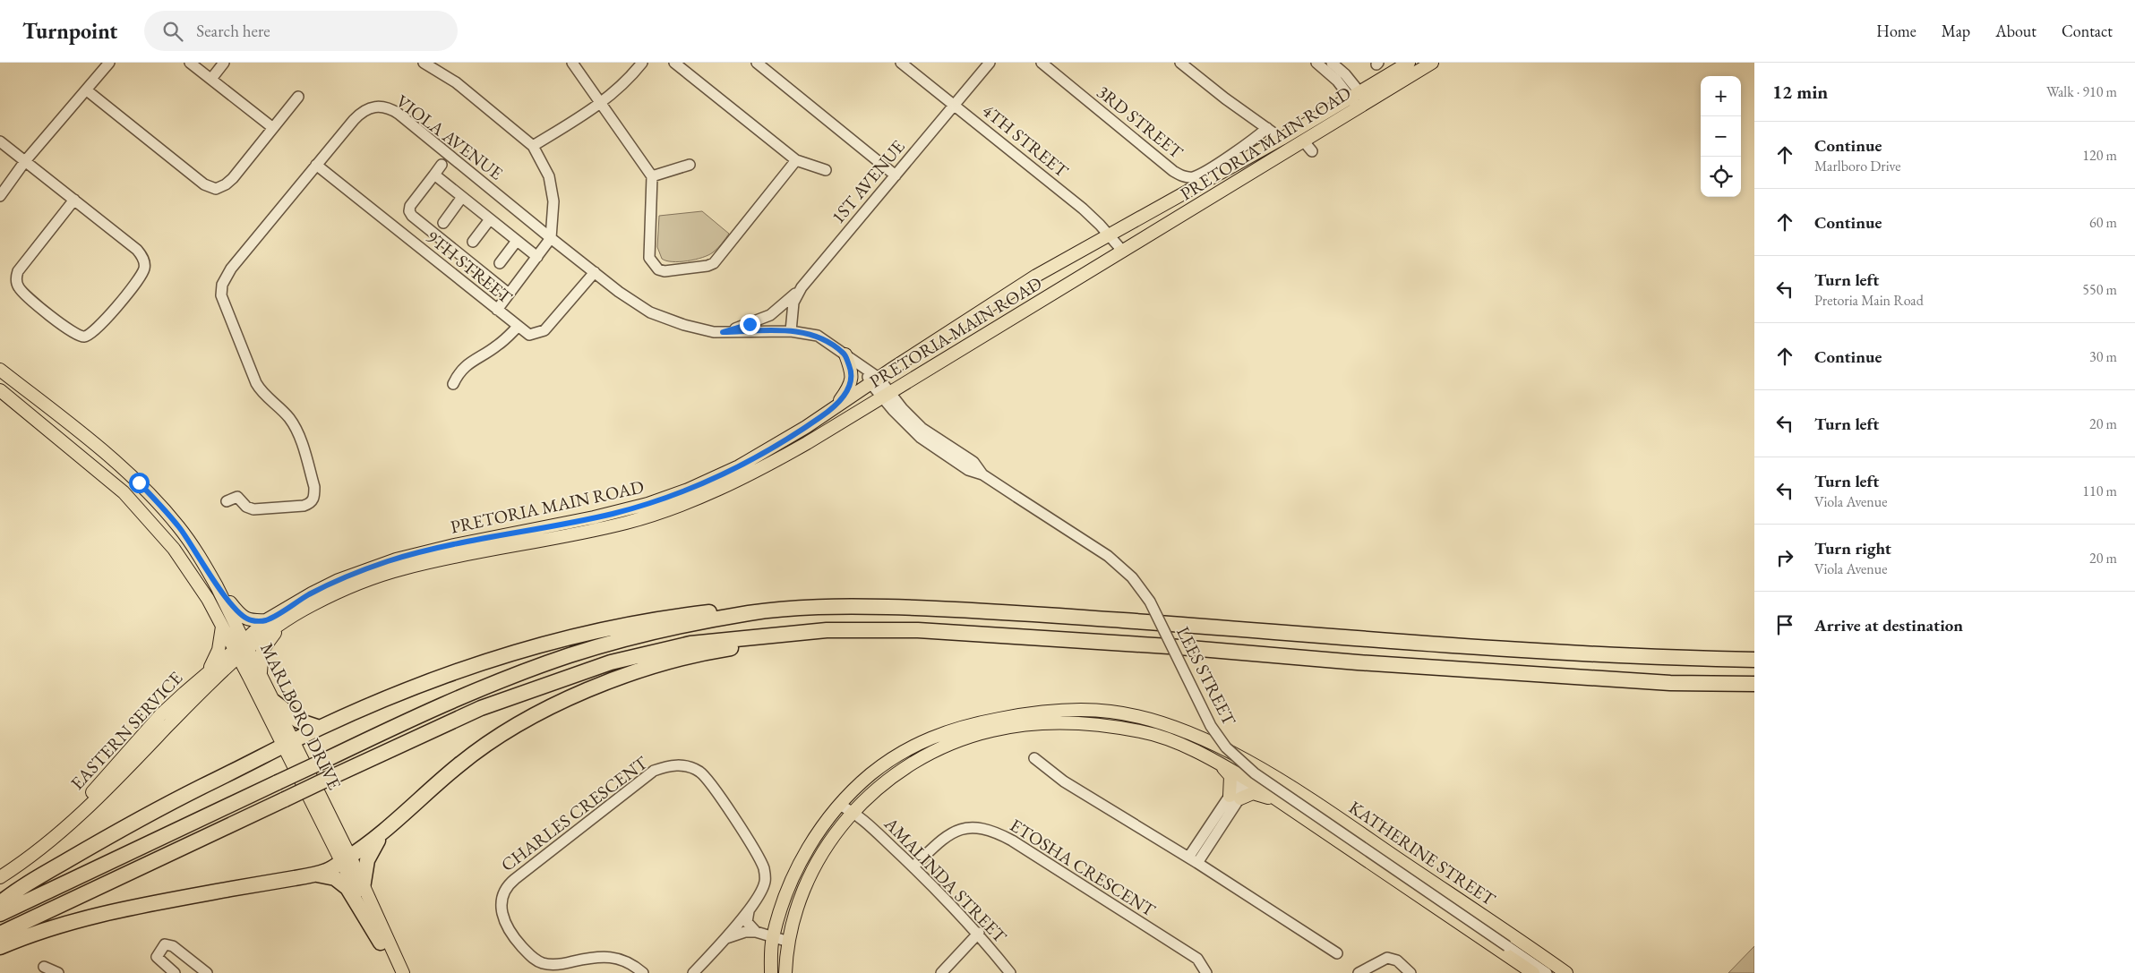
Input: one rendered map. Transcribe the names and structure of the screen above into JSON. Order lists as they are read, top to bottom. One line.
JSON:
{"streets":{"main road":["PRETORIA MAIN ROAD","MARLBORO DRIVE","EASTERN SERVICE","KATHERINE STREET"],"street":["3RD STREET","VIOLA AVENUE","4TH STREET","1ST AVENUE","9TH STREET","LEES STREET","CHARLES CRESCENT","ETOSHA CRESCENT","AMALINDA STREET"]},"crossings":[["VIOLA AVENUE","PRETORIA MAIN ROAD"],["VIOLA AVENUE","1ST AVENUE"],["VIOLA AVENUE","9TH STREET"],["VIOLA AVENUE","LEES STREET"],["4TH STREET","PRETORIA MAIN ROAD"],["4TH STREET","1ST AVENUE"],["PRETORIA MAIN ROAD","LEES STREET"],["PRETORIA MAIN ROAD","MARLBORO DRIVE"],["PRETORIA MAIN ROAD","EASTERN SERVICE"],["MARLBORO DRIVE","EASTERN SERVICE"],["CHARLES CRESCENT","KATHERINE STREET"],["KATHERINE STREET","AMALINDA STREET"],["ETOSHA CRESCENT","AMALINDA STREET"]],"page":{"header":"Turnpoint","search":"Search here","nav":["Home","Map","About","Contact"],"heading":["12 min","Walk · 910 m"],"map_buttons":["+","−"],"list":[["Continue","Marlboro Drive","120 m"],["Continue","60 m"],["Turn left","Pretoria Main Road","550 m"],["Continue","30 m"],["Turn left","20 m"],["Turn left","Viola Avenue","110 m"],["Turn right","Viola Avenue","20 m"],"Arrive at destination"]}}
